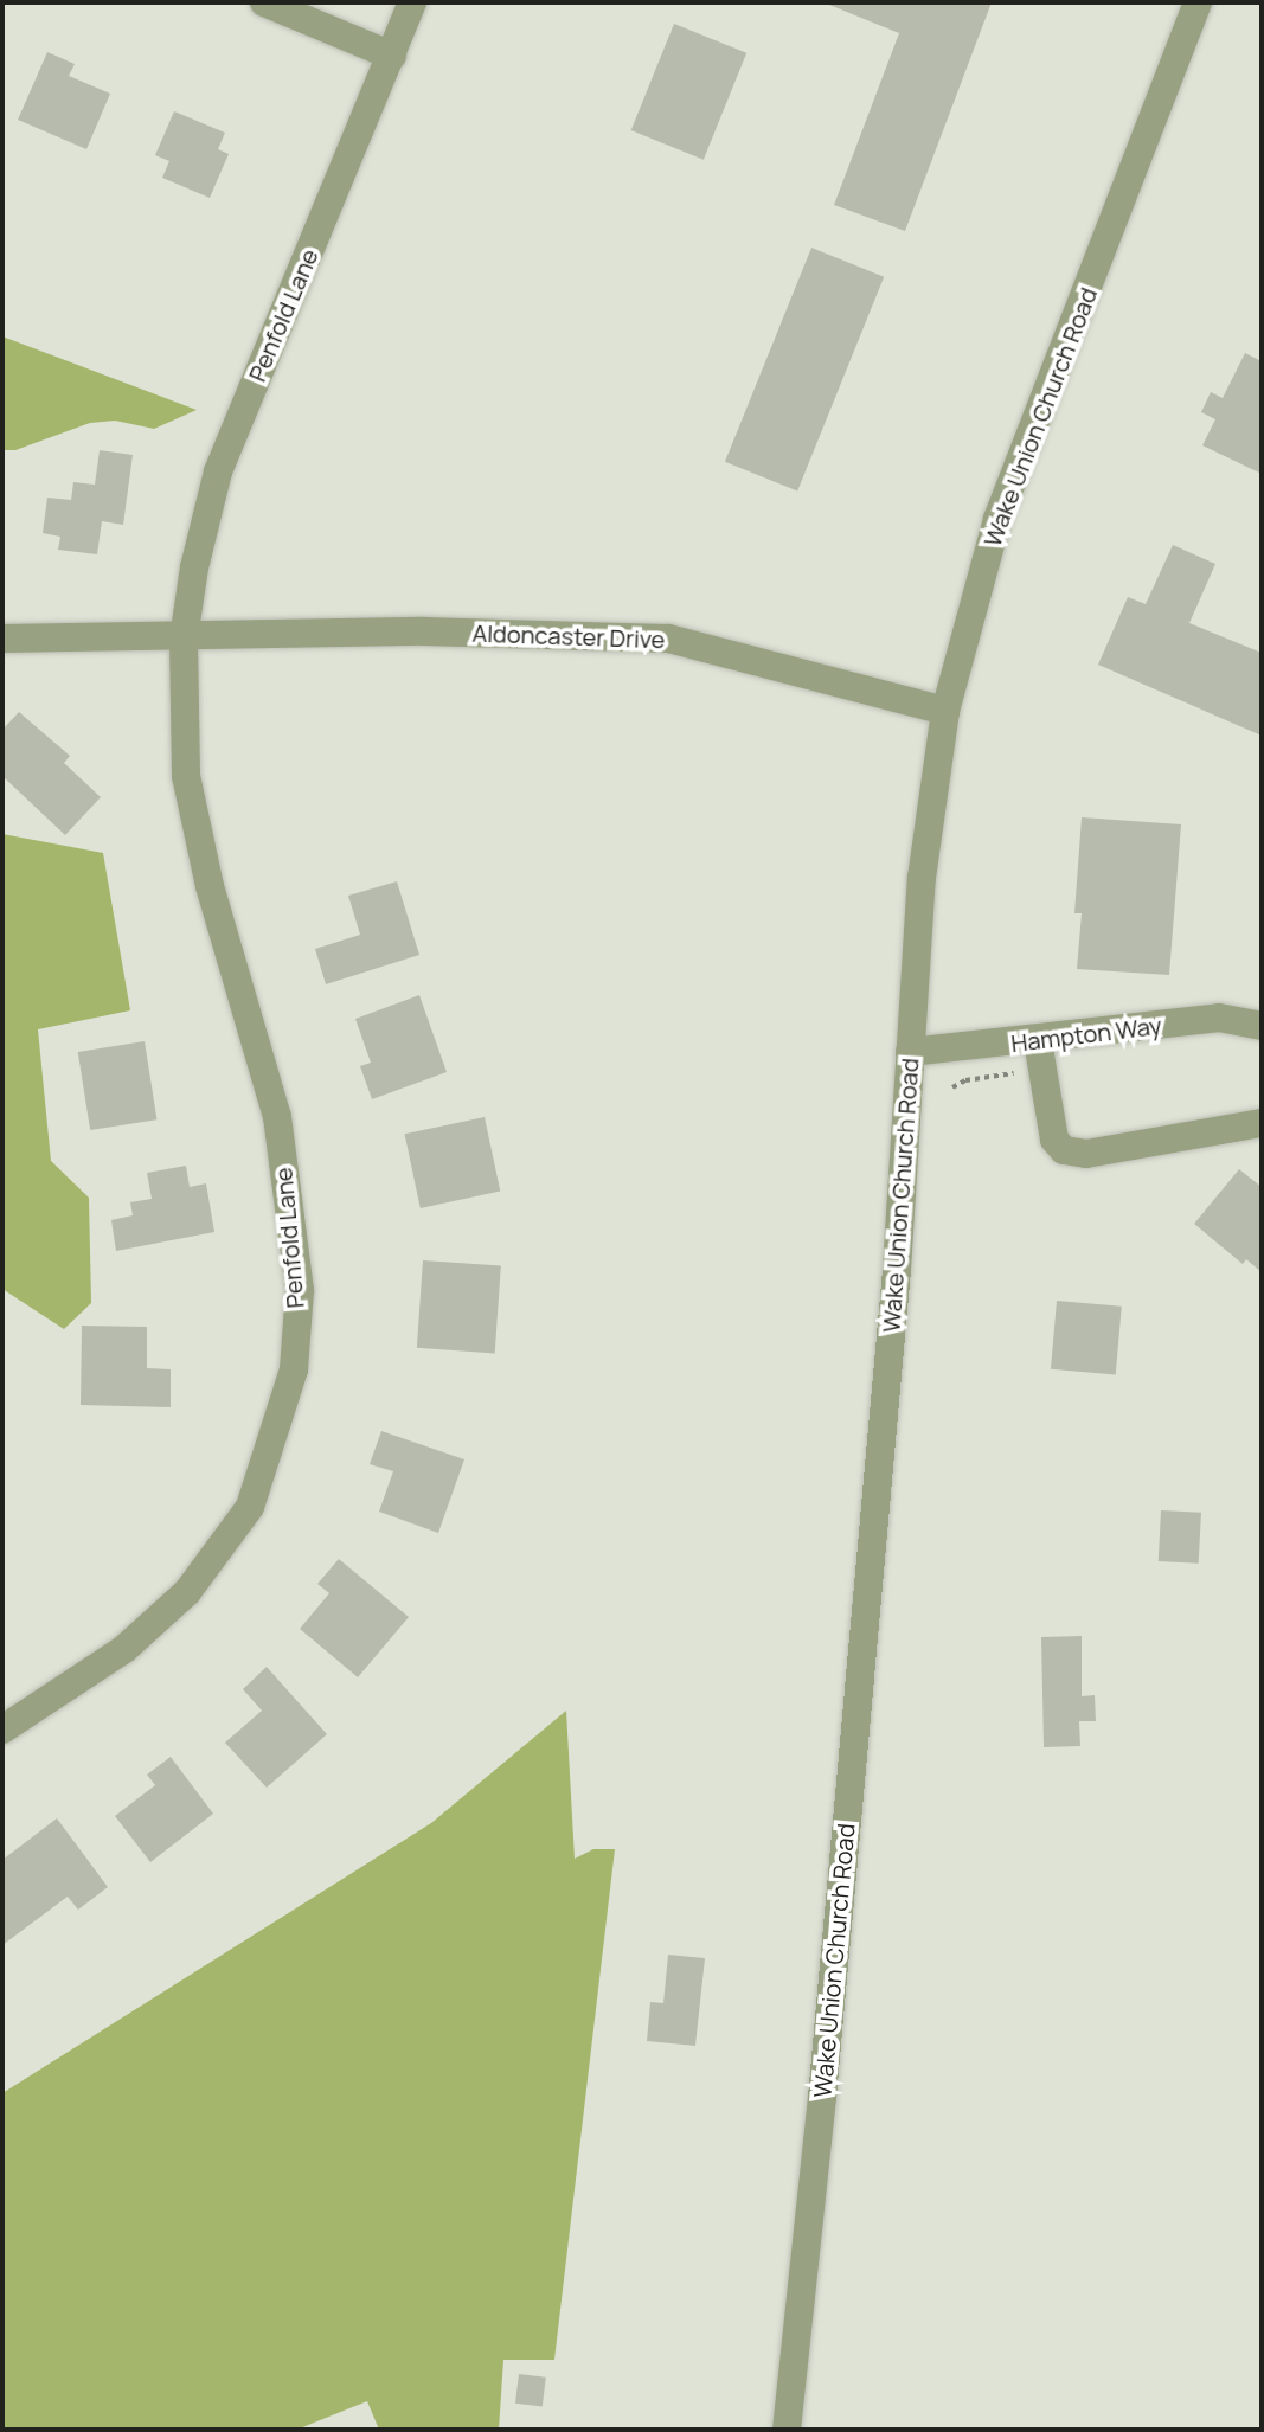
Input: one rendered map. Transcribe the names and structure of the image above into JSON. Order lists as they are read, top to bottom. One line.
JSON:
{"streets":{"street":["Penfold Lane","Wake Union Church Road","Aldoncaster Drive","Hampton Way"]},"crossings":[["Penfold Lane","Aldoncaster Drive"],["Wake Union Church Road","Aldoncaster Drive"],["Wake Union Church Road","Hampton Way"]]}
